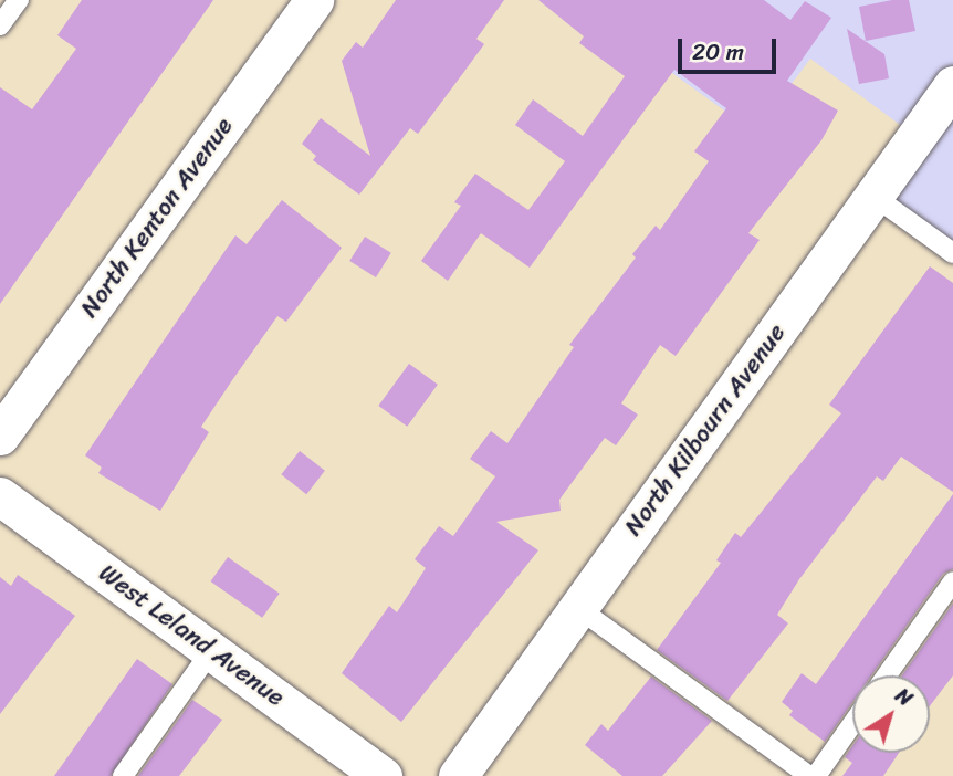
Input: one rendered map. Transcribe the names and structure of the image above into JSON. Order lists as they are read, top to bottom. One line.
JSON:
{"streets":{"street":["North Kenton Avenue","North Kilbourn Avenue","West Leland Avenue"]},"scale_bar":"20 m","north":"top right"}
